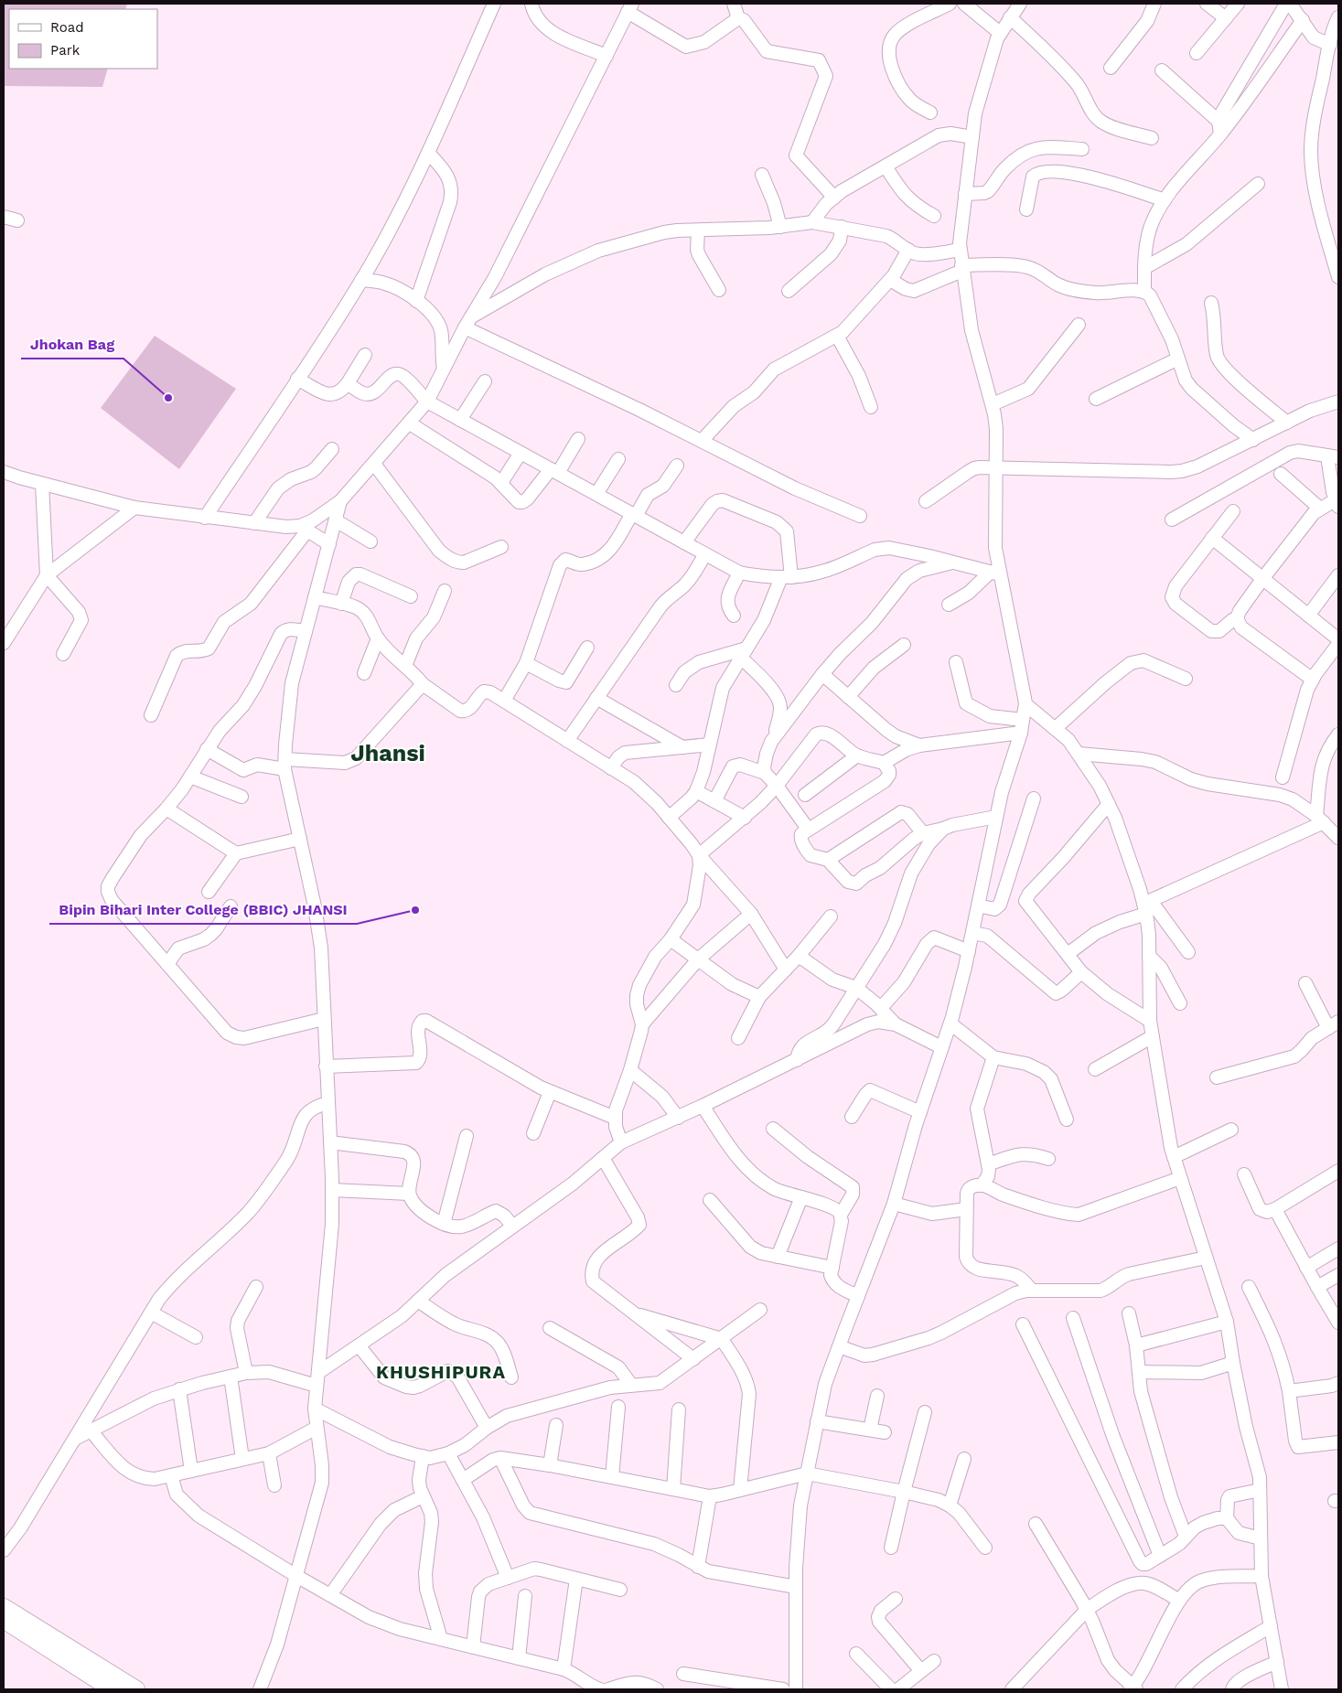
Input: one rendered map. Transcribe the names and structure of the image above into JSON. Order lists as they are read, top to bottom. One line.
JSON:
{"districts":["Jhansi","KHUSHIPURA"],"places":["Jhokan Bag","Bipin Bihari Inter College (BBIC) JHANSI"],"legend":["Road","Park"]}
